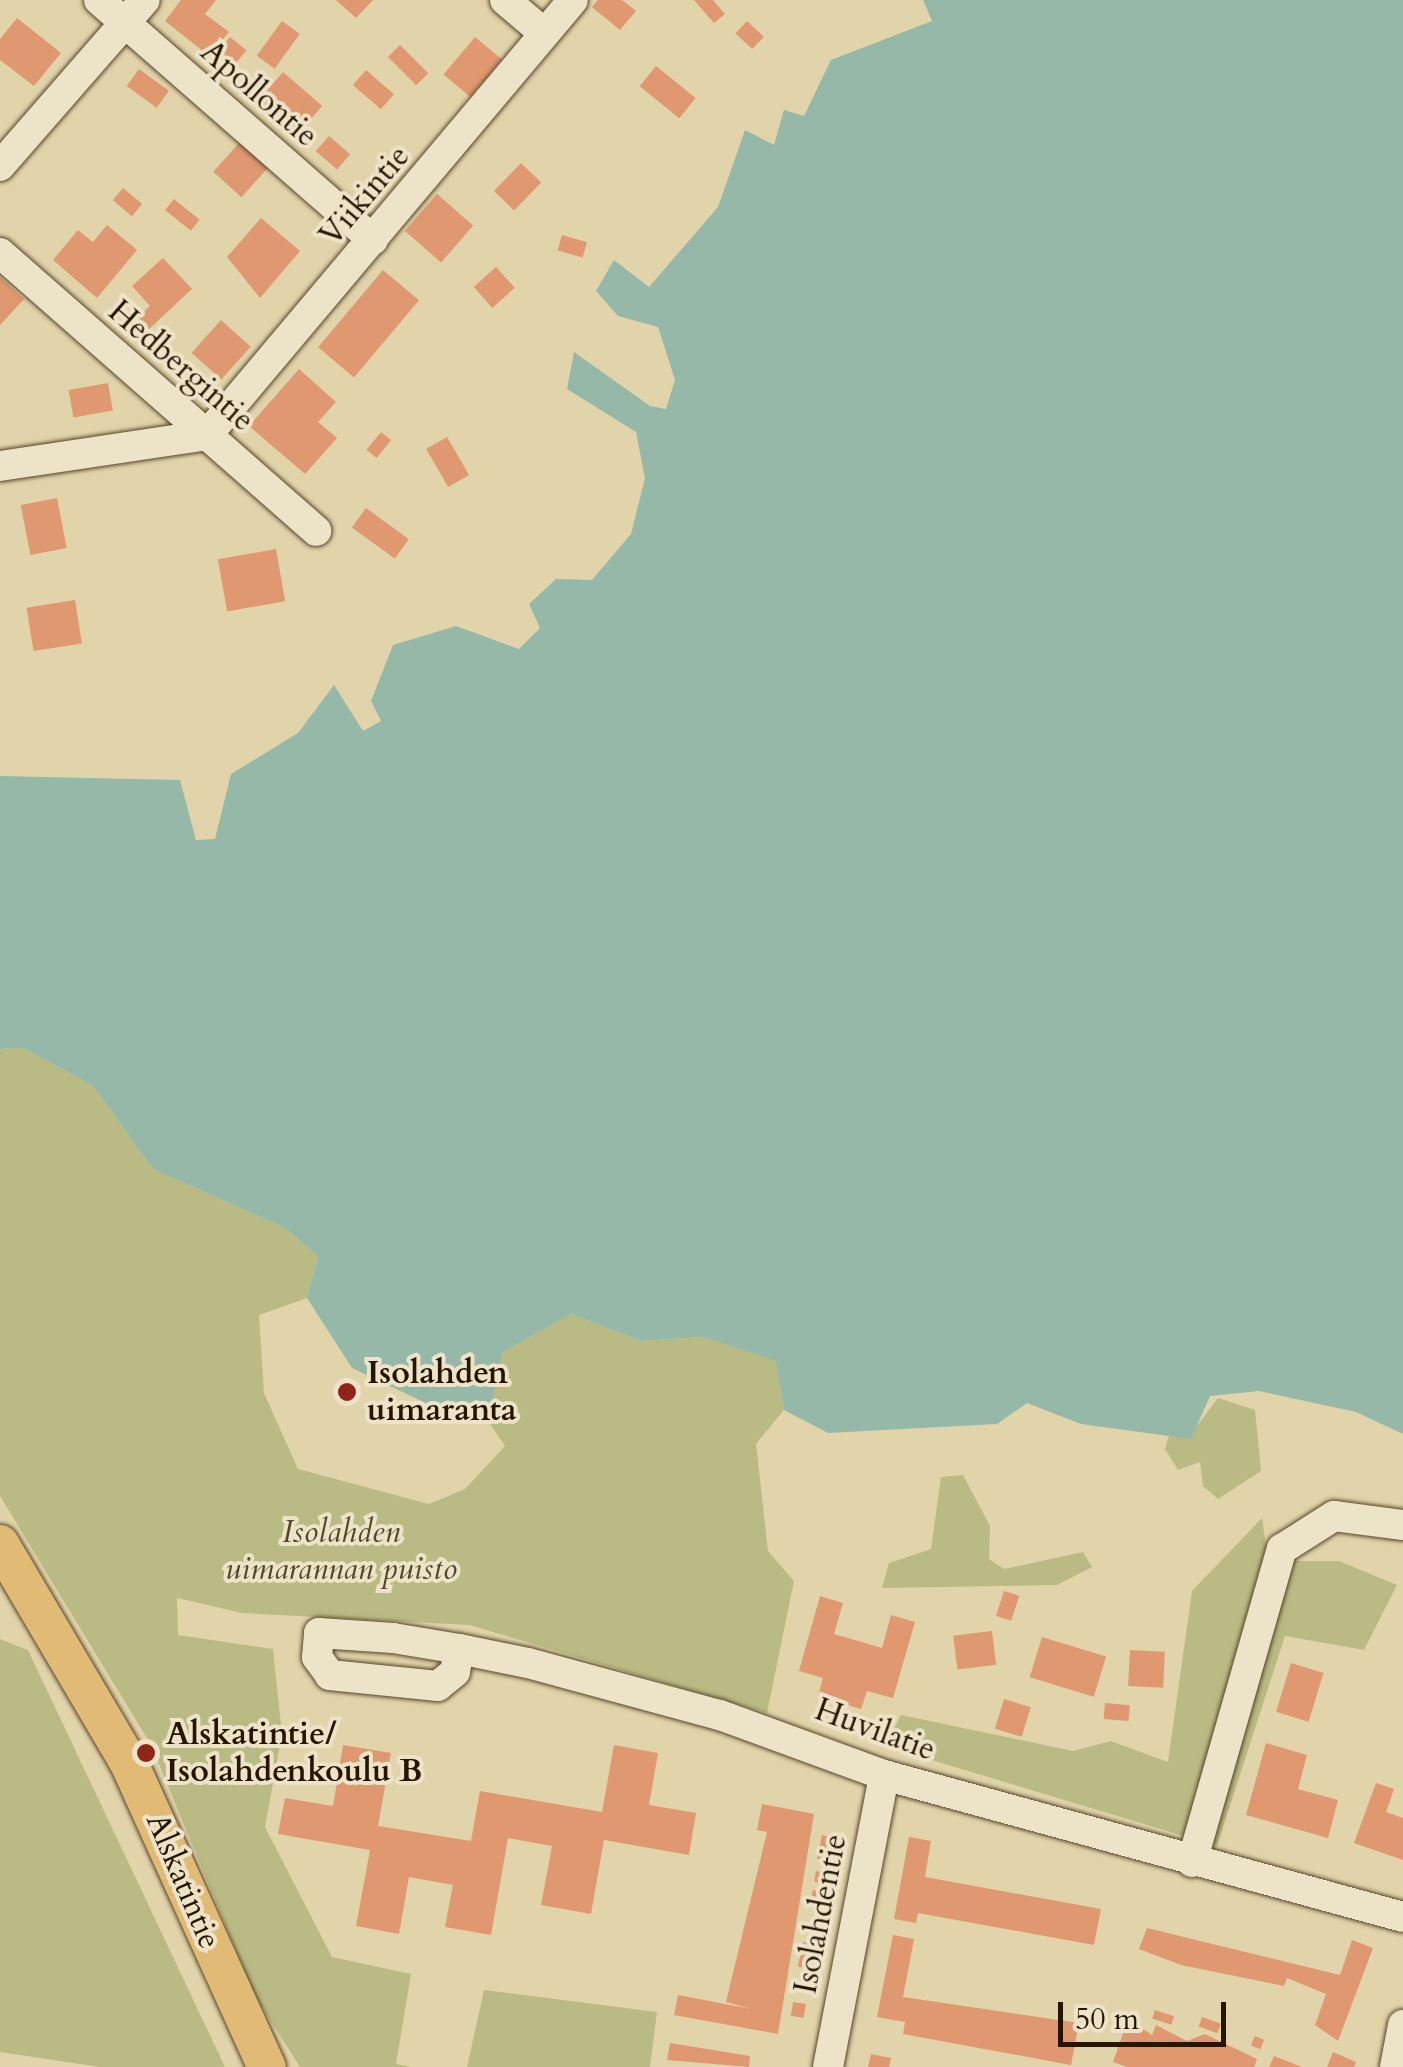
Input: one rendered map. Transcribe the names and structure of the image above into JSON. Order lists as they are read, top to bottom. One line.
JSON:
{"streets":{"main road":["Alskatintie"],"street":["Apollontie","Viikintie","Hedbergintie","Huvilatie","Isolahdentie"]},"crossings":[["Apollontie","Viikintie"],["Viikintie","Hedbergintie"],["Huvilatie","Isolahdentie"]],"parks":["Isolahden uimarannan puisto"],"places":["Isolahden uimaranta","Alskatintie/ Isolahdenkoulu B"],"scale_bar":"50 m"}
